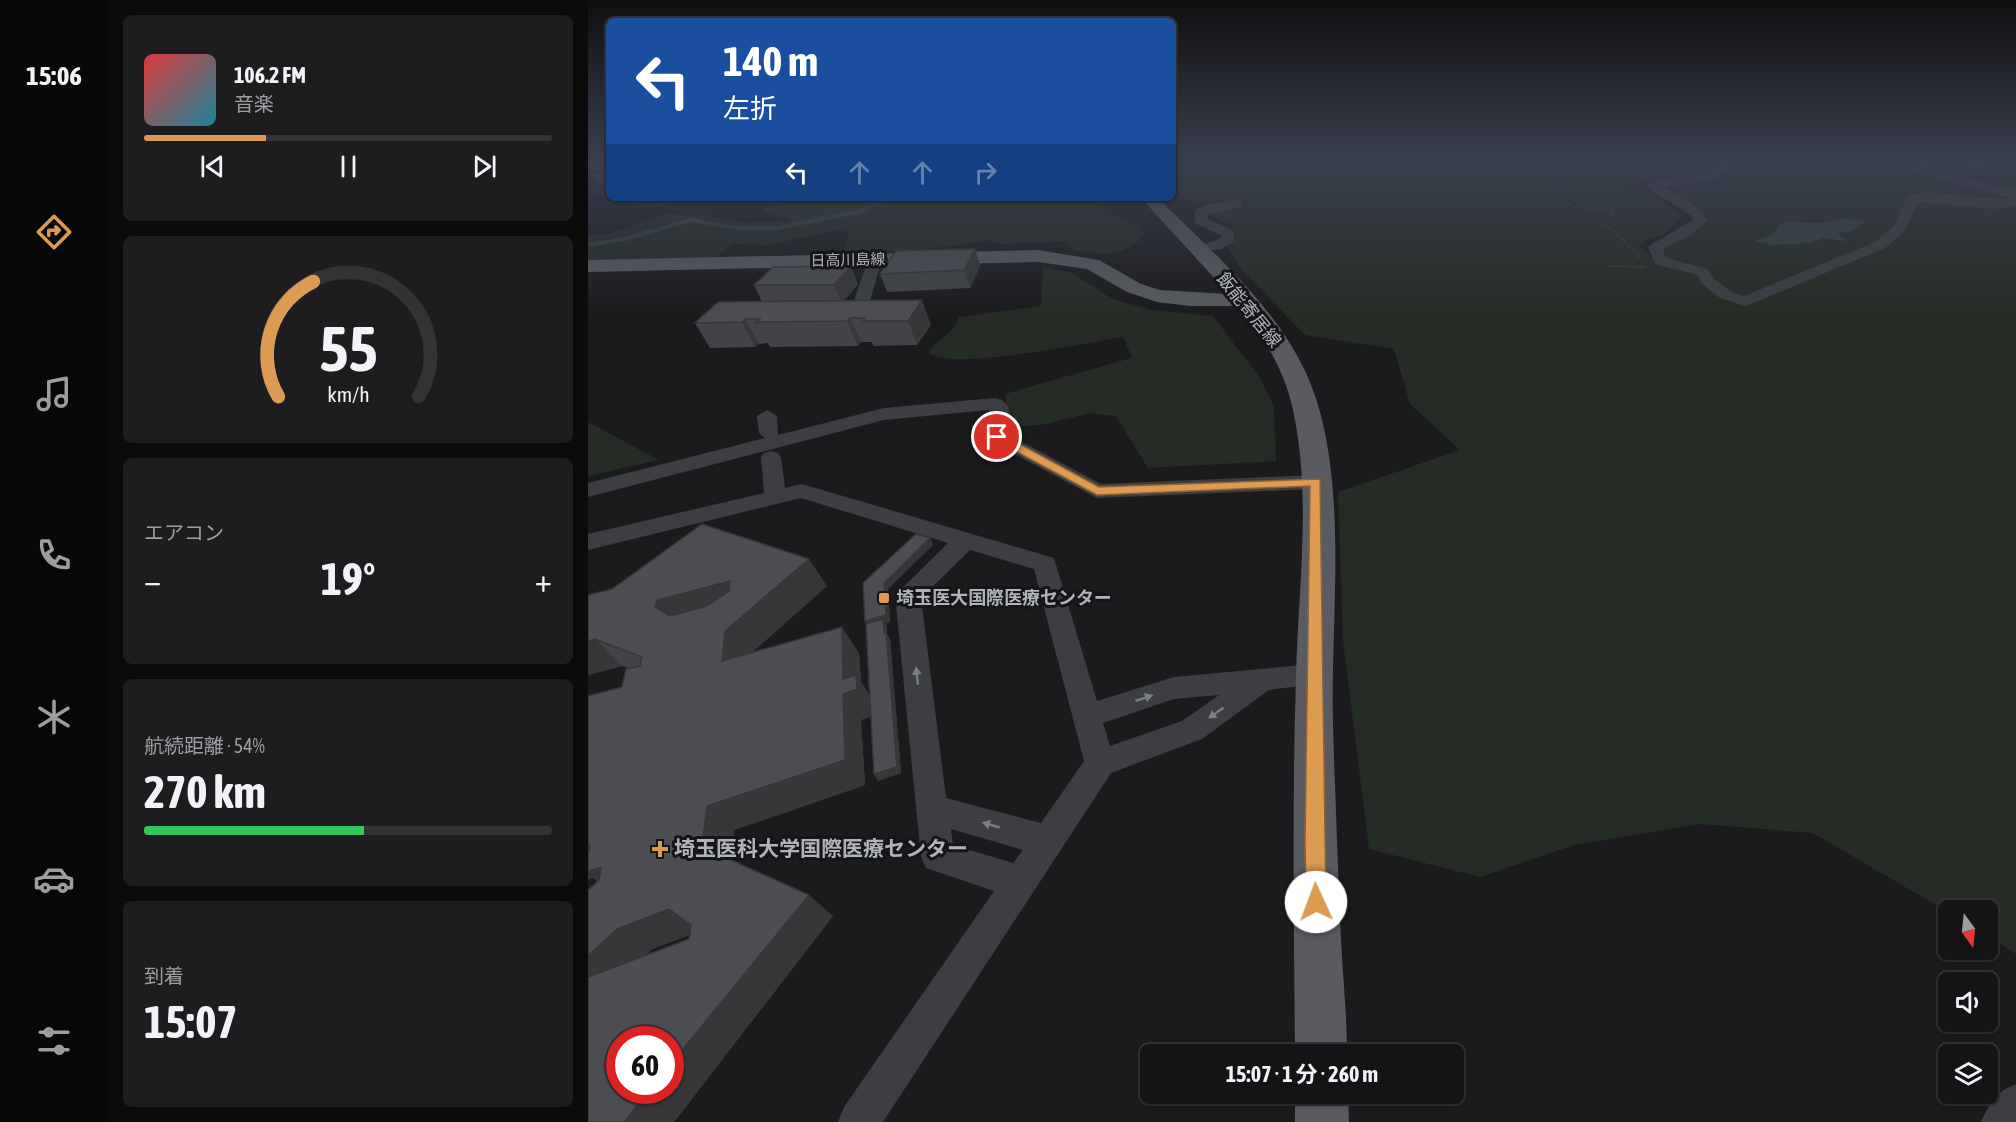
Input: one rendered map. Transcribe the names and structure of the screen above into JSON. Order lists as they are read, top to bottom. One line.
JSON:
{"streets":{"main road":["日高川島線","飯能寄居線"]},"crossings":[["日高川島線","飯能寄居線"]],"places":{"transit":["埼玉医大国際医療センター"],"health":["埼玉医科大学国際医療センター"]},"north":"bottom","page":{"tabs":"15:06","turn":["140 m","左折"],"song":["106.2 FM","音楽"],"tile":["エアコン",["航続距離 · 54%","270 km"],["到着","15:07"]],"heat":["−","19°","+"],"limit":"60","trip":"15:07 · 1 分 · 260 m","gauge":["55","km/h"]}}
